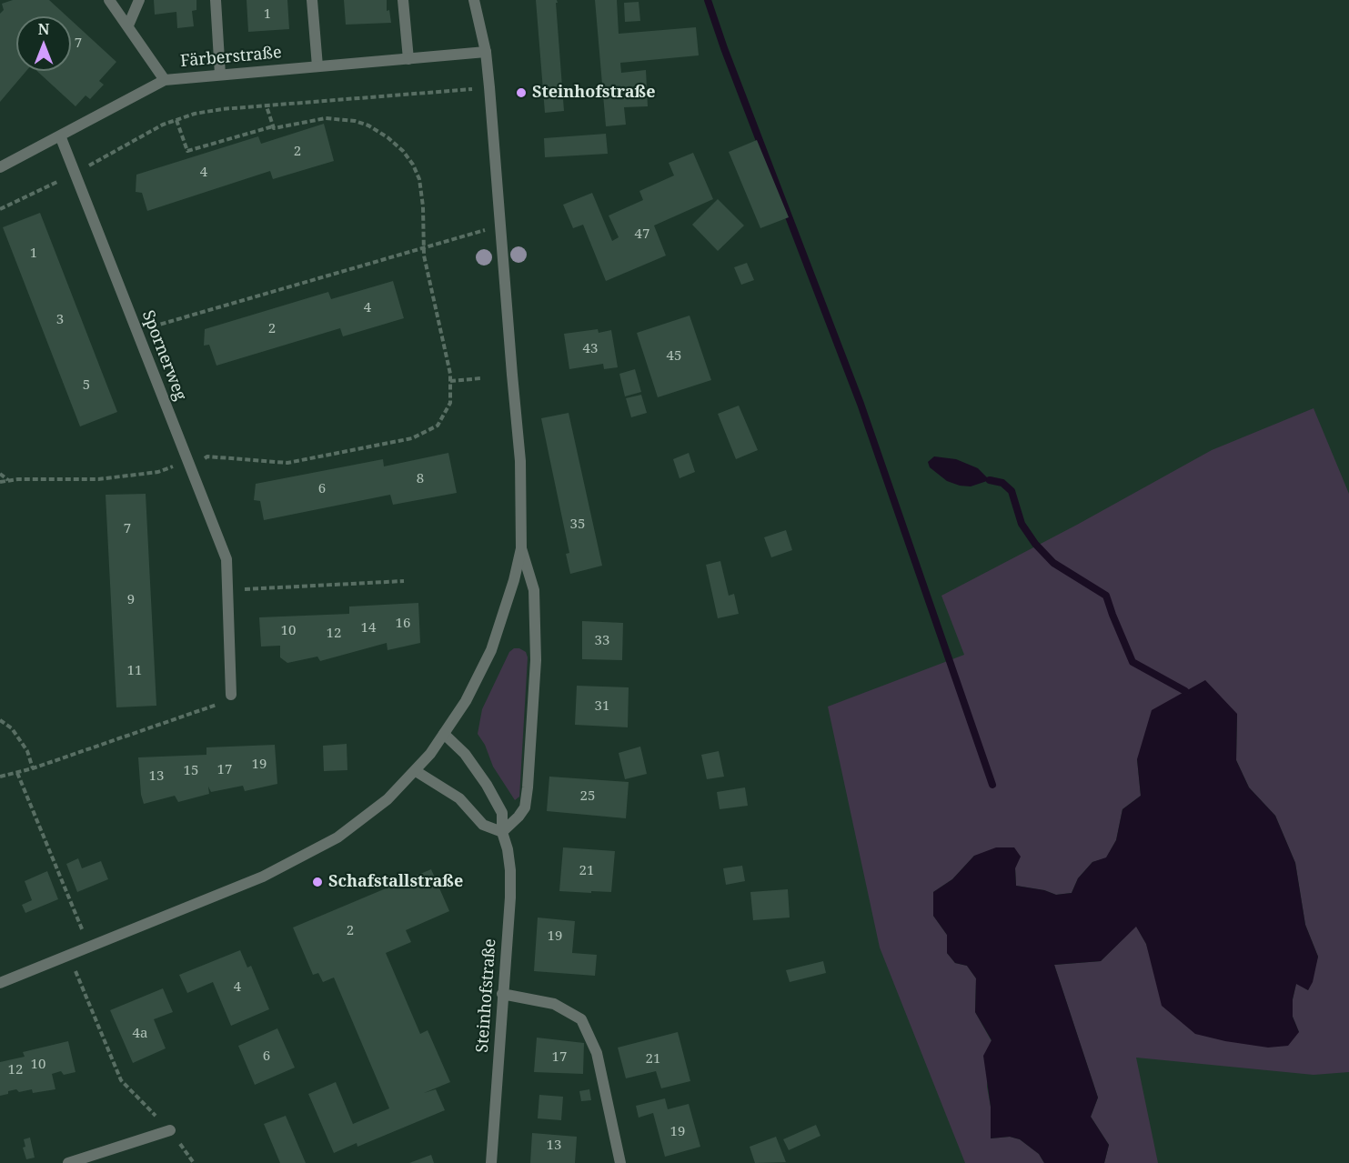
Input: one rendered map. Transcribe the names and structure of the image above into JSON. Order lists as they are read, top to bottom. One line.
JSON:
{"streets":{"street":["Färberstraße","Spornerweg","Steinhofstraße"]},"crossings":[["Färberstraße","Spornerweg"]],"places":["Steinhofstraße","Schafstallstraße"],"house_numbers":["1","7","2","4","47","1","4","3","2","43","45","5","8","6","35","7","9","16","14","10","12","33","11","31","19","17","15","13","25","21","2","19","4","4a","6","17","21","10","12","19","13"],"north":"top"}
